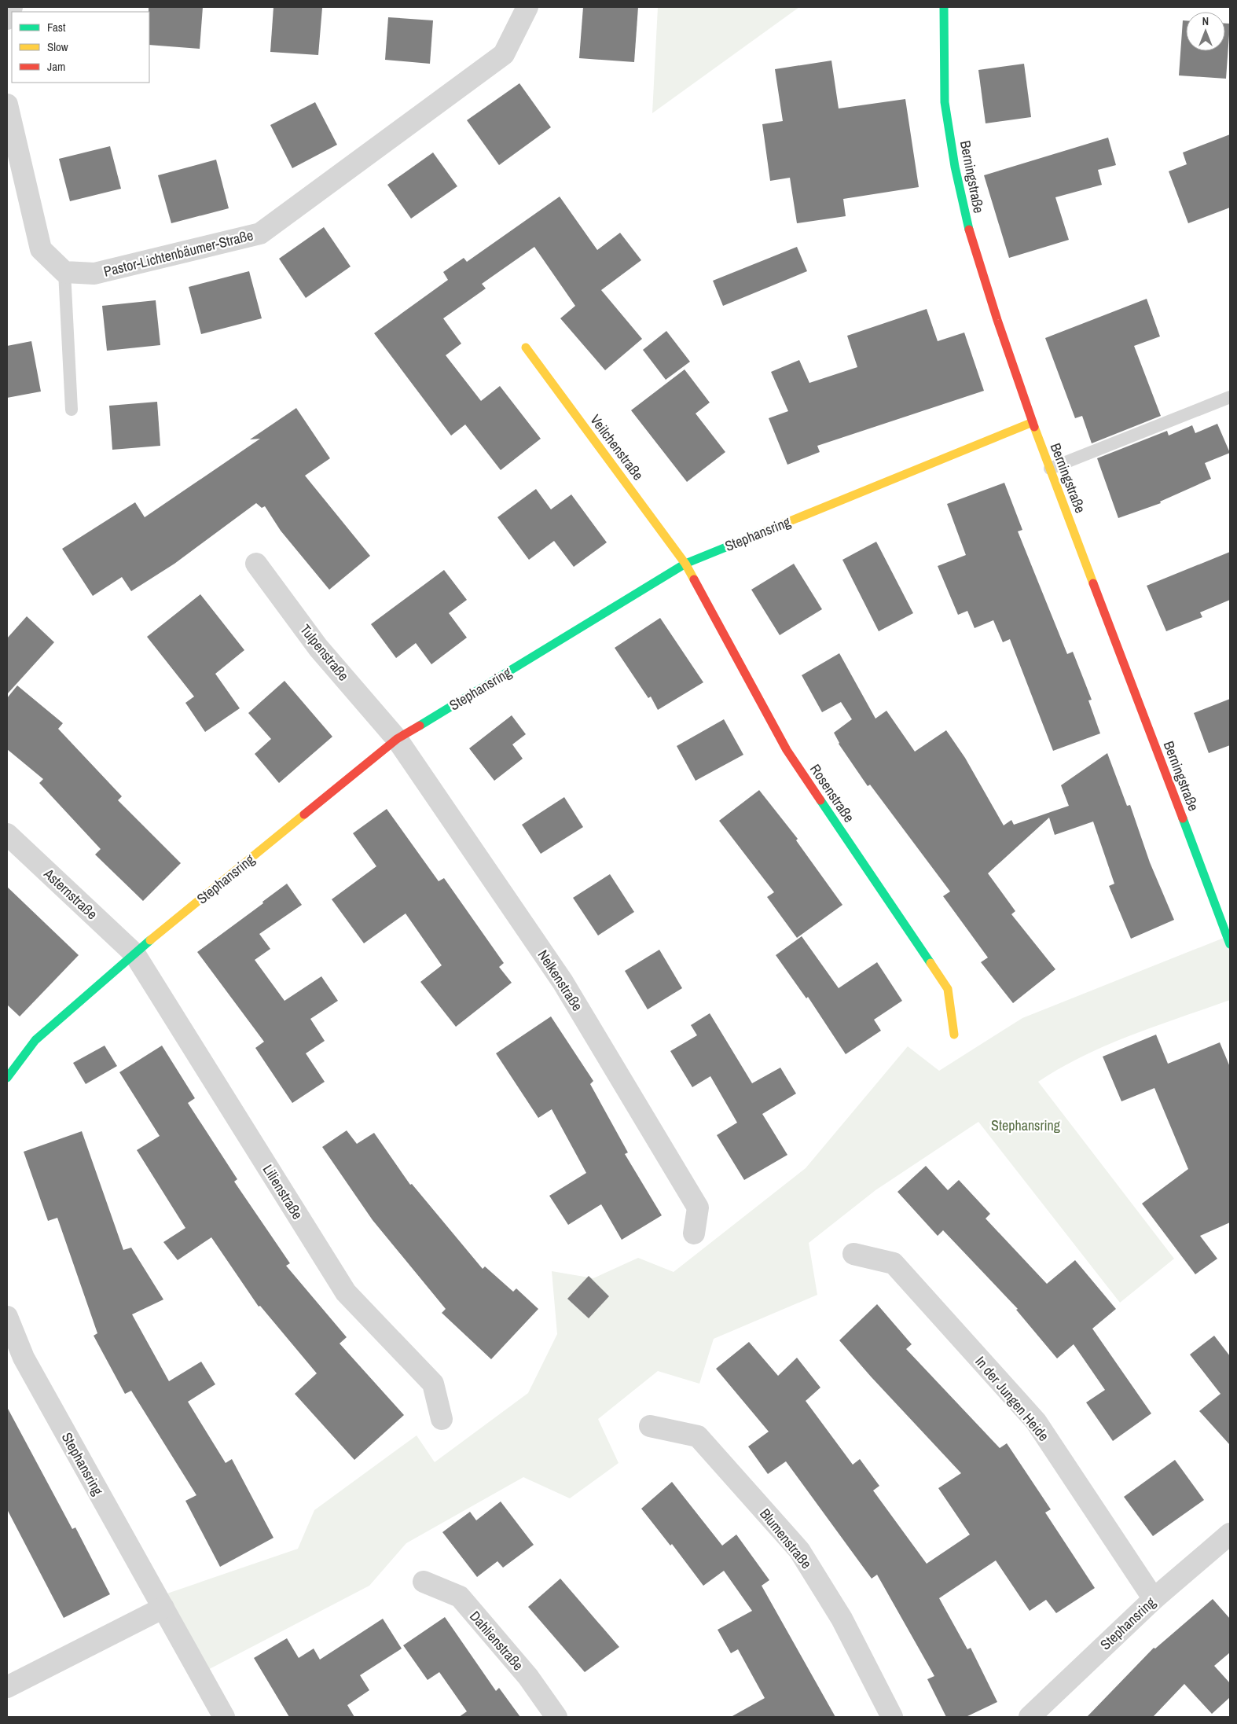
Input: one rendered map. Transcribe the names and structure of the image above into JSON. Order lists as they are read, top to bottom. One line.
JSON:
{"streets":{"street":["Berningstraße","Pastor-Lichtenbäumer-Straße","Veilchenstraße","Stephansring","Tulpenstraße","Rosenstraße","Asternstraße","Nelkenstraße","Lilienstraße","In der Jungen Heide","Blumenstraße","Dahlienstraße"]},"crossings":[["Berningstraße","Stephansring"],["Veilchenstraße","Stephansring"],["Veilchenstraße","Rosenstraße"],["Stephansring","Tulpenstraße"],["Stephansring","Rosenstraße"],["Stephansring","Asternstraße"],["Stephansring","Nelkenstraße"],["Stephansring","Lilienstraße"],["Stephansring","In der Jungen Heide"],["Tulpenstraße","Nelkenstraße"],["Asternstraße","Lilienstraße"]],"parks":["Stephansring"],"legend":["Fast","Slow","Jam"],"north":"top"}
